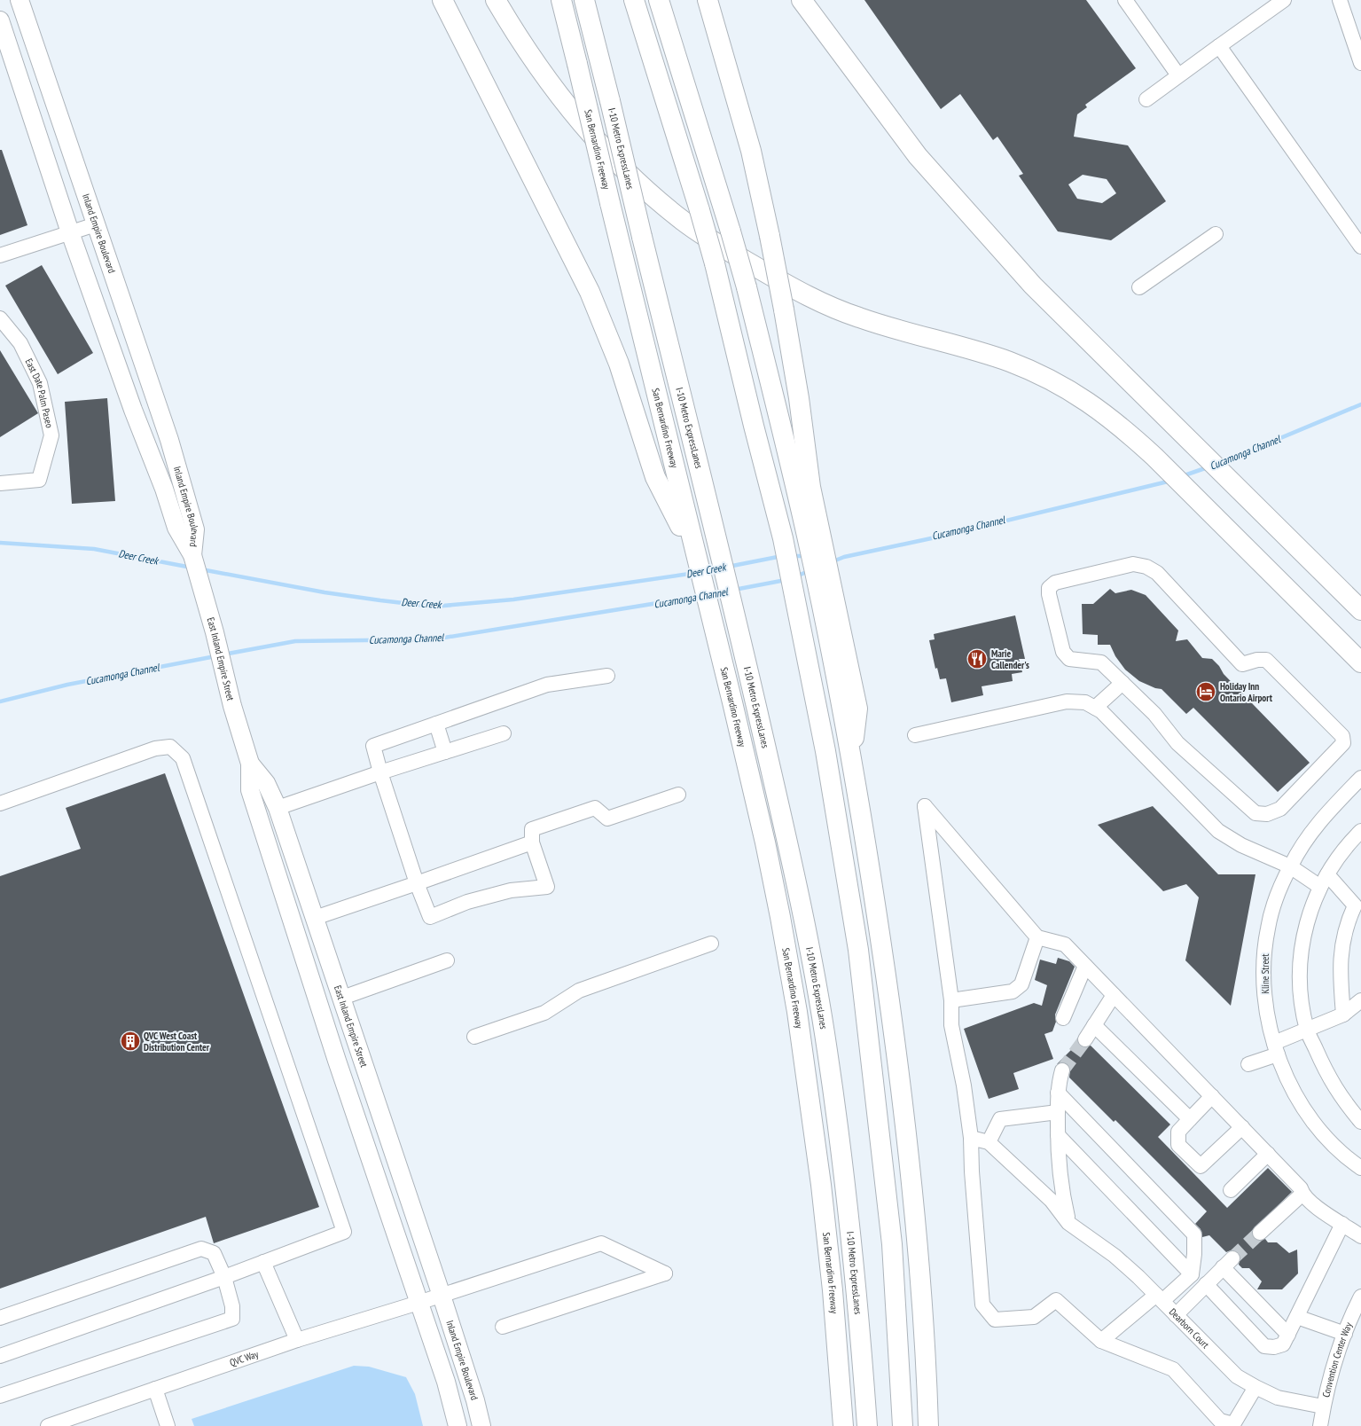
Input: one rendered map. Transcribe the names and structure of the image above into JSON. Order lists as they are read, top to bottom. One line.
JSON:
{"streets":{"highway":["San Bernardino Freeway","I-10 Metro ExpressLanes"],"main road":["Inland Empire Boulevard","East Inland Empire Street"],"street":["East Date Palm Paseo","Kline Street","Dearborn Court","QVC Way","Convention Center Way"]},"crossings":[["Inland Empire Boulevard","East Inland Empire Street"],["Inland Empire Boulevard","QVC Way"],["East Inland Empire Street","QVC Way"],["Dearborn Court","Convention Center Way"]],"water":["Cucamonga Channel","Deer Creek"],"places":{"restaurant":["Marie Callender's"],"hotel":["Holiday Inn Ontario Airport"],"building":["QVC West Coast Distribution Center"]}}
